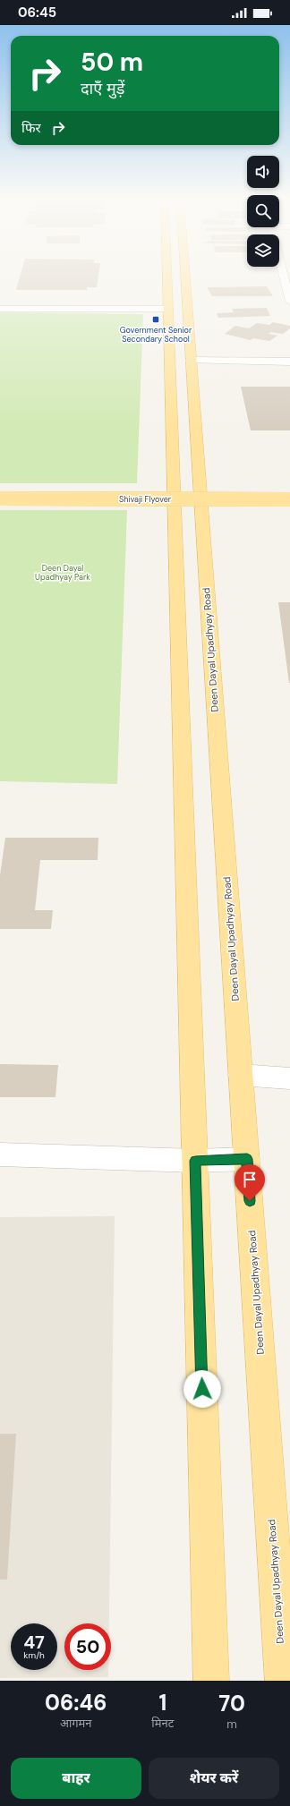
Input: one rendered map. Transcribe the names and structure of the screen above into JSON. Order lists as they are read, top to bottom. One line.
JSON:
{"streets":{"main road":["Shivaji Flyover","Deen Dayal Upadhyay Road"]},"parks":["Deen Dayal Upadhyay Park"],"places":{"transit":["Government Senior Secondary School"]},"page":{"status":"06:45","turn":["50 m","दाएँ मुड़ें"],"then":"फिर","speed":"47 km/h","limit":"50","eta":["06:46","आगमन","1","मिनट","70","m"],"buttons":["बाहर","शेयर करें"]}}
